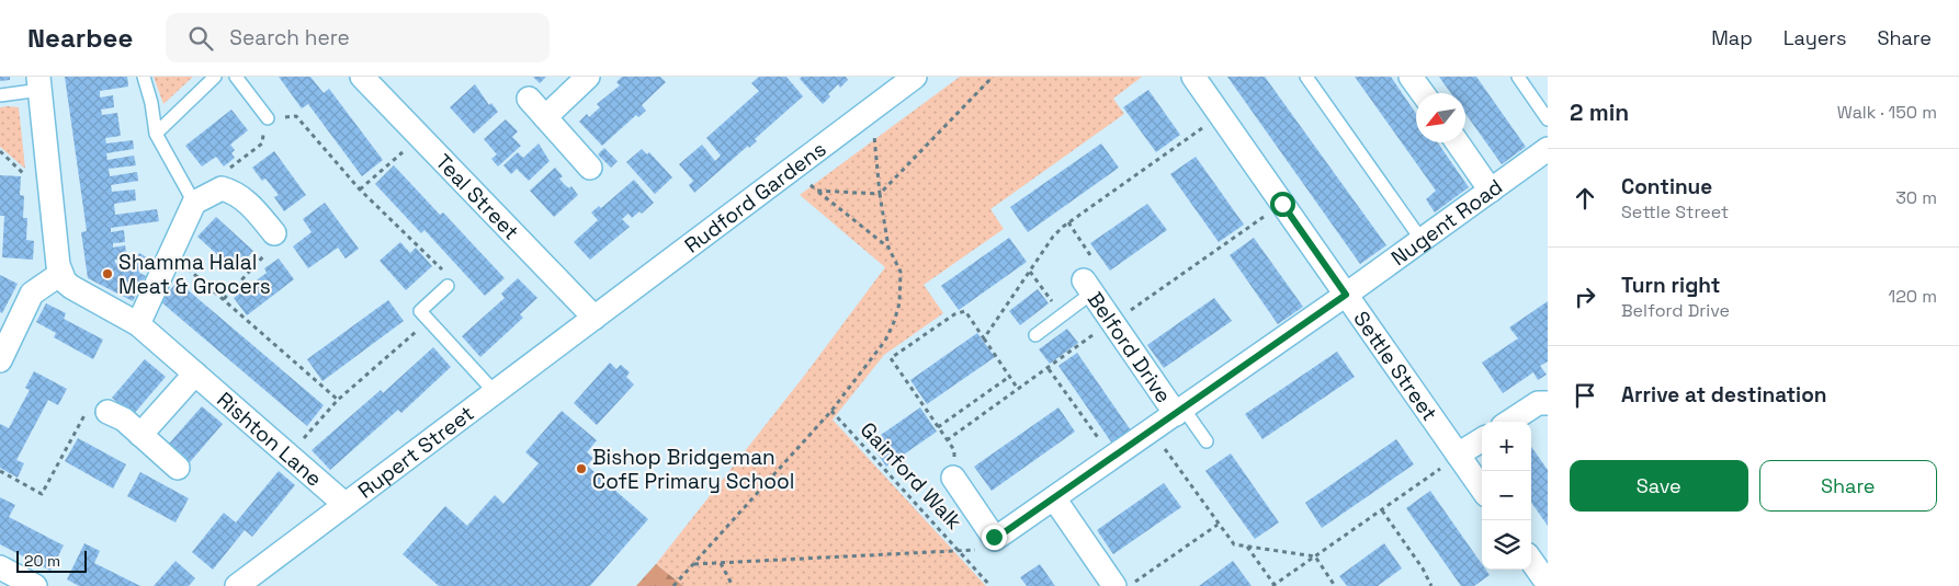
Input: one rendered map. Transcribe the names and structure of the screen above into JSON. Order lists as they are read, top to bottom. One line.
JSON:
{"streets":{"street":["Teal Street","Rudford Gardens","Nugent Road","Belford Drive","Settle Street","Rishton Lane","Rupert Street"],"path":["Gainford Walk"]},"crossings":[["Teal Street","Rudford Gardens"],["Teal Street","Rupert Street"],["Rudford Gardens","Rupert Street"],["Nugent Road","Belford Drive"],["Nugent Road","Settle Street"],["Belford Drive","Settle Street"],["Rishton Lane","Rupert Street"]],"places":["Shamma Halal Meat & Grocers","Bishop Bridgeman CofE Primary School"],"scale_bar":"20 m","north":"bottom left","page":{"header":"Nearbee","search":"Search here","nav":["Map","Layers","Share"],"heading":["2 min","Walk · 150 m"],"list":[["Continue","Settle Street","30 m"],["Turn right","Belford Drive","120 m"],"Arrive at destination"],"map_buttons":["+","−"],"buttons":["Save","Share"],"scale":"20 m"}}
